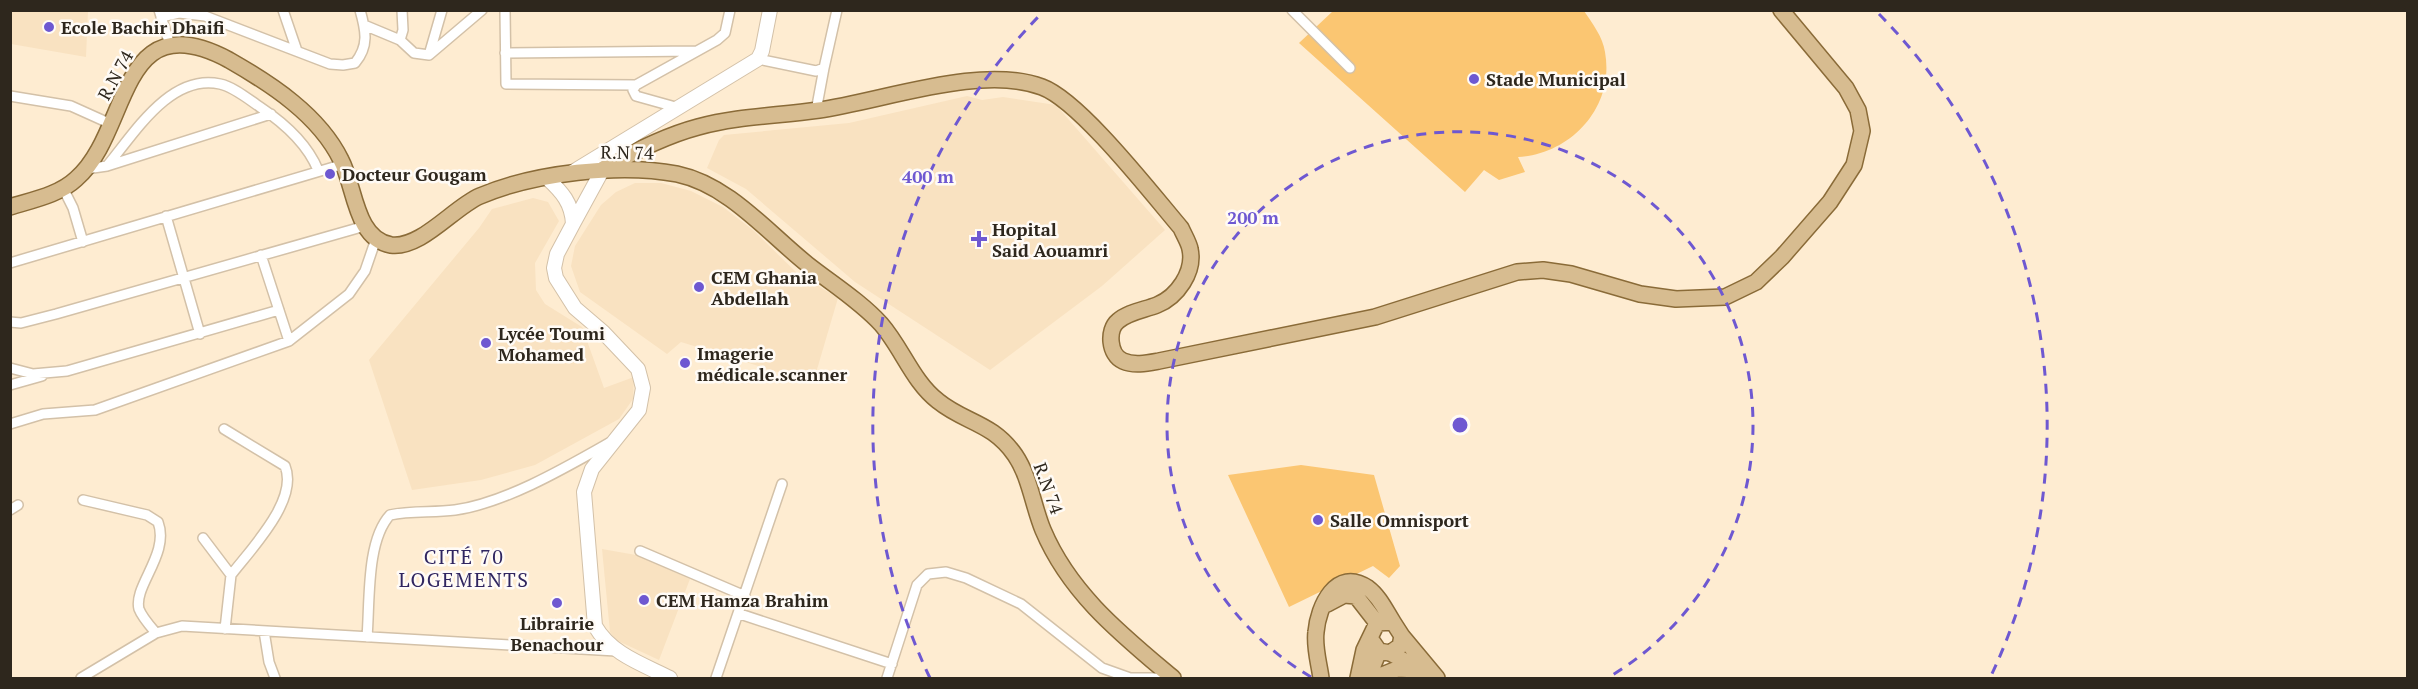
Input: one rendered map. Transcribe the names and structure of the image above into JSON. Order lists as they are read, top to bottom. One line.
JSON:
{"streets":{"main road":["R.N 74"]},"districts":["CITÉ 70 LOGEMENTS"],"places":{"other":["Ecole Bachir Dhaifi","Stade Municipal","Docteur Gougam","CEM Ghania Abdellah","Lycée Toumi Mohamed","Imagerie médicale.scanner","Salle Omnisport","CEM Hamza Brahim","Librairie Benachour"],"health":["Hopital Said Aouamri"]},"rings":["400 m","200 m"]}
